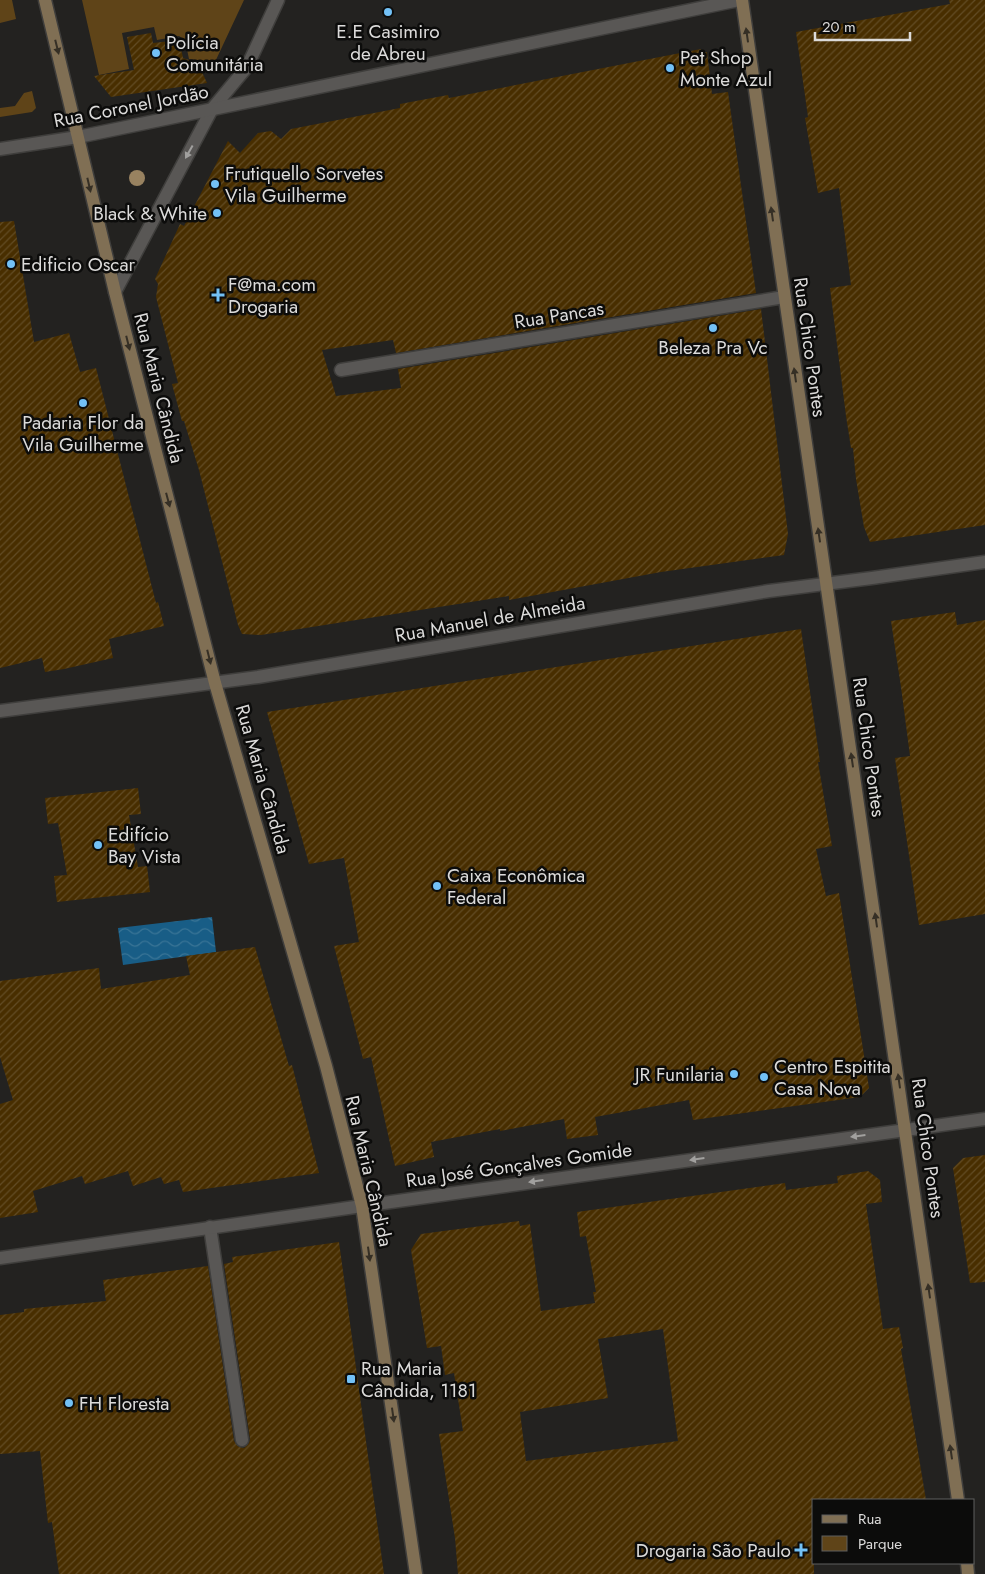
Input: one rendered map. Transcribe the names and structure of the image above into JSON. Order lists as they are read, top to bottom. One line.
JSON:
{"streets":{"main road":["Rua Chico Pontes","Rua Maria Cândida"],"street":["Rua Coronel Jordão","Rua Pancas","Rua Manuel de Almeida","Rua José Gonçalves Gomide"]},"crossings":[["Rua Coronel Jordão","Rua Chico Pontes"],["Rua Coronel Jordão","Rua Maria Cândida"],["Rua Pancas","Rua Chico Pontes"],["Rua Chico Pontes","Rua Manuel de Almeida"],["Rua Chico Pontes","Rua José Gonçalves Gomide"],["Rua Maria Cândida","Rua Manuel de Almeida"],["Rua Maria Cândida","Rua José Gonçalves Gomide"]],"one_way":["Rua Chico Pontes","Rua Maria Cândida","Rua José Gonçalves Gomide"],"places":{"other":["E.E Casimiro de Abreu","Polícia Comunitária","Pet Shop Monte Azul","Frutiquello Sorvetes Vila Guilherme","Black & White","Edificio Oscar","Beleza Pra Vc","Padaria Flor da Vila Guilherme","Edifício Bay Vista","Caixa Econômica Federal","JR Funilaria","Centro Espitita Casa Nova","FH Floresta"],"health":["F@ma.com Drogaria","Drogaria São Paulo"],"transit":["Rua Maria Cândida, 1181"]},"legend":["Rua","Parque"],"scale_bar":"20 m"}
